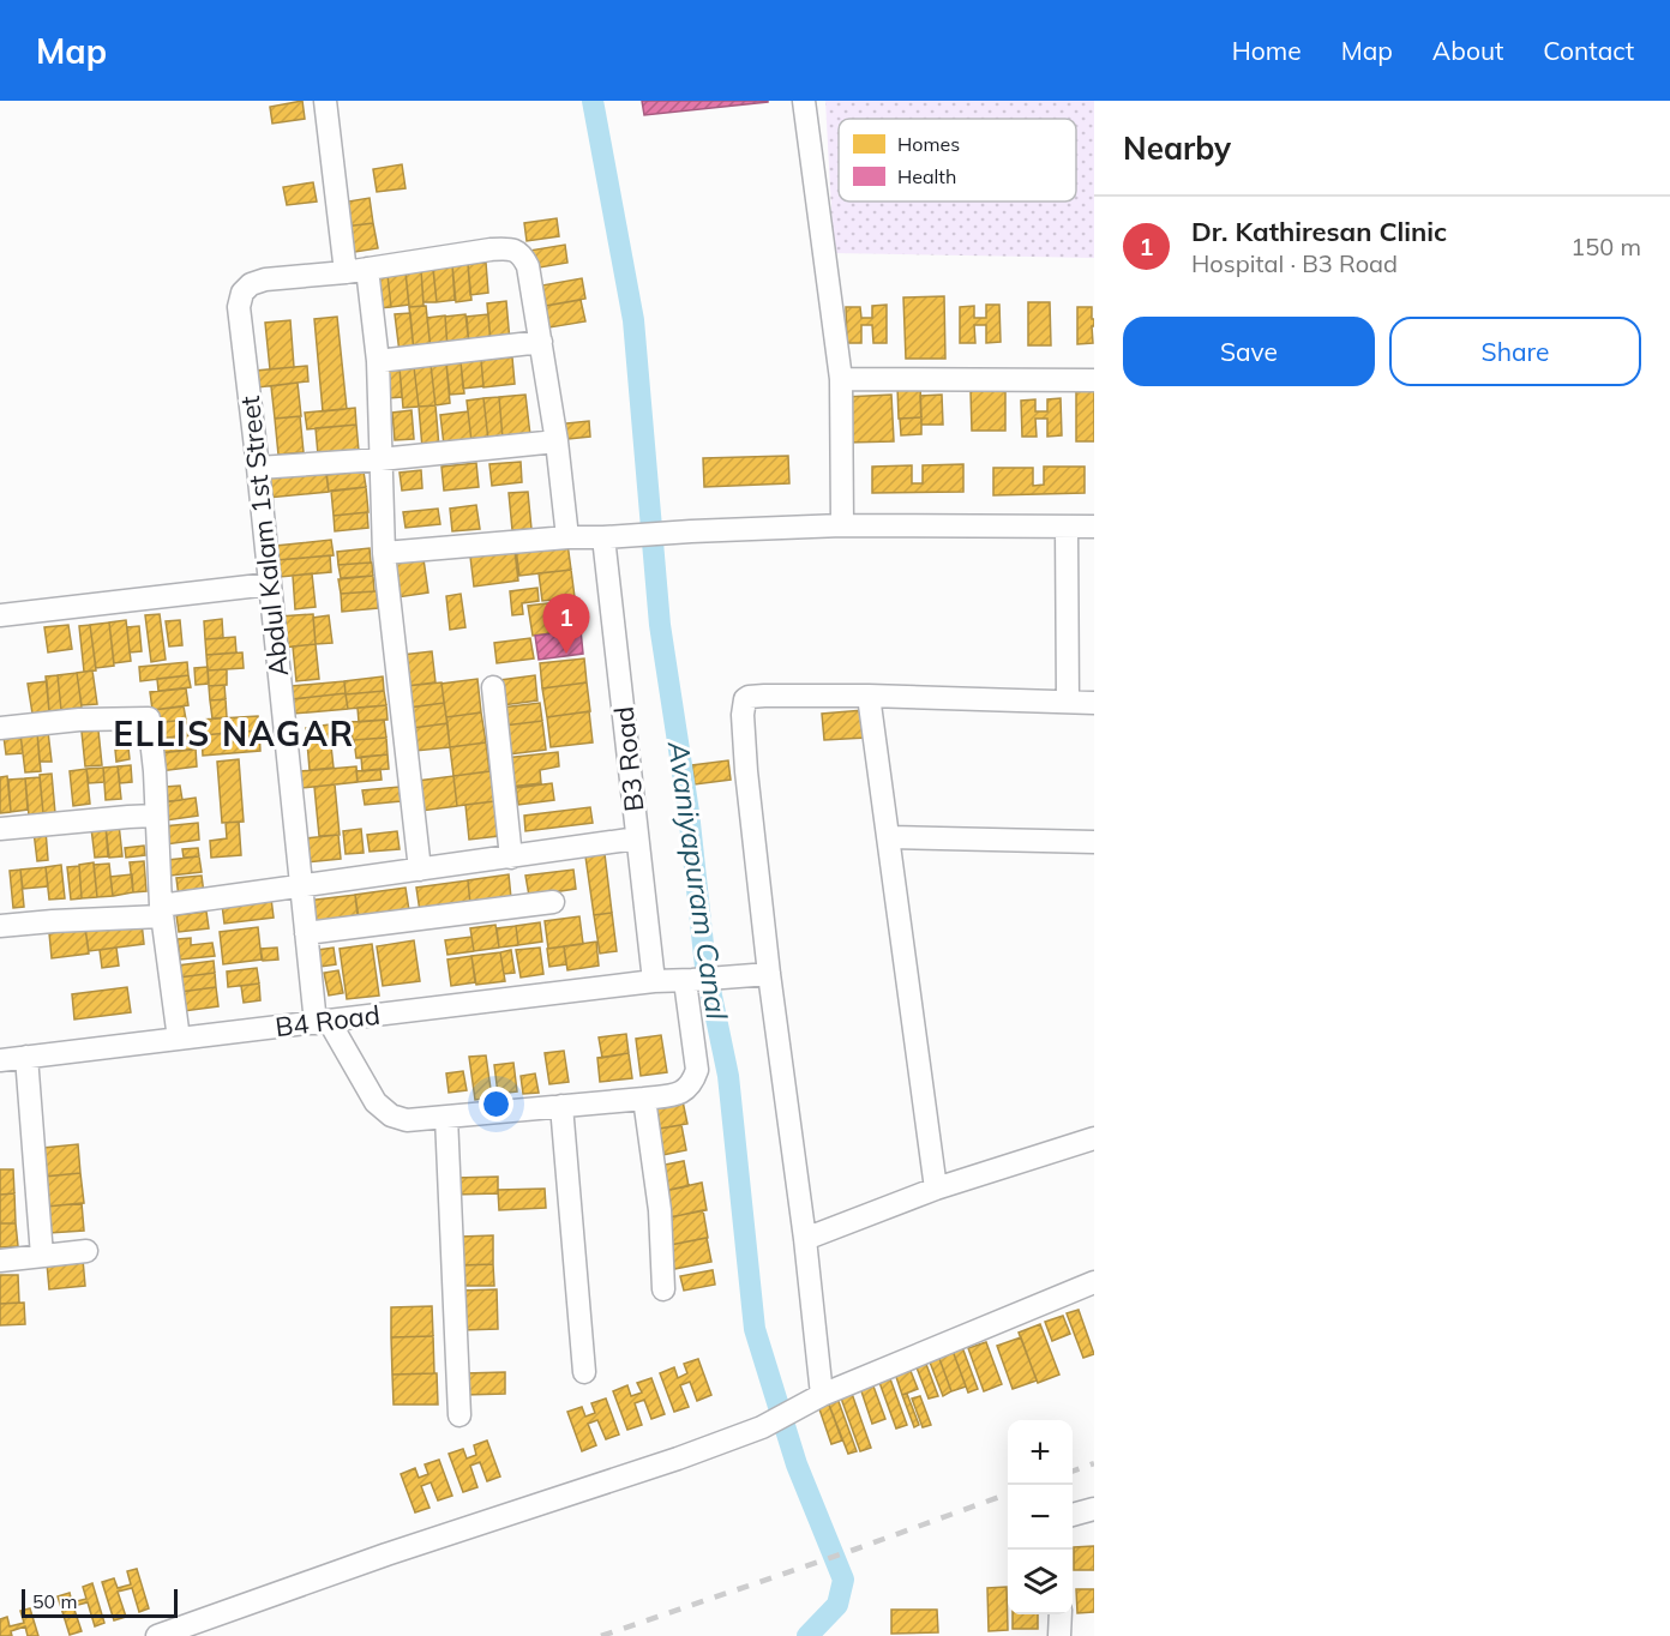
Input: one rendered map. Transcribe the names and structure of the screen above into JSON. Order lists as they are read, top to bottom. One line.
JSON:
{"streets":{"street":["Abdul Kalam 1st Street","B3 Road","B4 Road"]},"crossings":[["Abdul Kalam 1st Street","B4 Road"],["B3 Road","B4 Road"]],"districts":["ELLIS NAGAR"],"water":["Avaniyapuram Canal"],"legend":["Homes","Health"],"scale_bar":"50 m","page":{"header":"Map","nav":["Home","Map","About","Contact"],"heading":"Nearby","list":[{"mark":"1","name":"Dr. Kathiresan Clinic","note":"Hospital · B3 Road","value":"150 m"}],"buttons":["Save","Share"],"pins":"1","map_buttons":["+","−"],"scale":"50 m"}}
